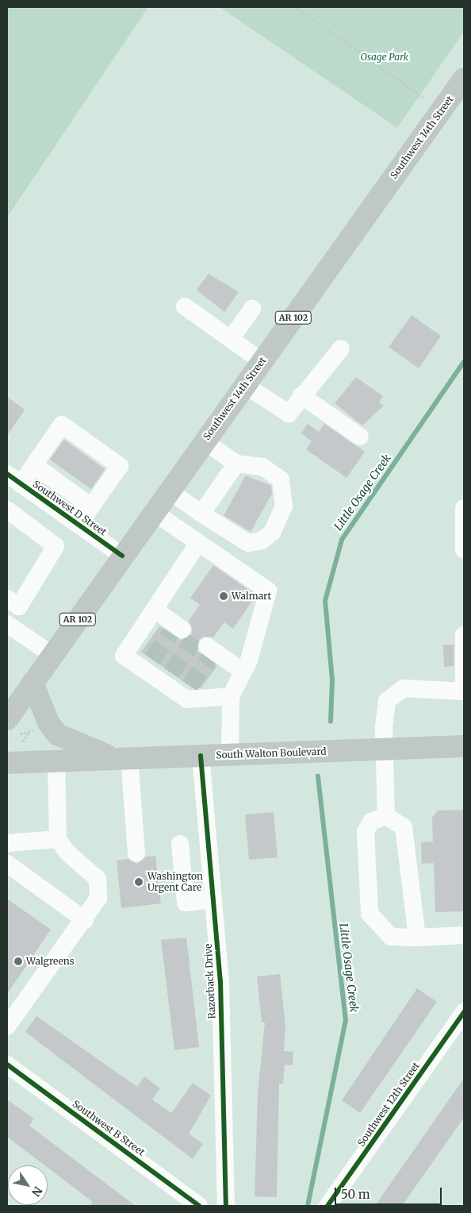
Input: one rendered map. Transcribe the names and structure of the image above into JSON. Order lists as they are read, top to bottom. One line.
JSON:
{"streets":{"main road":["Southwest 14th Street","AR 102","South Walton Boulevard"],"street":["Southwest D Street","Razorback Drive","Southwest 12th Street","Southwest B Street"]},"crossings":[["Southwest 14th Street","Southwest D Street"],["South Walton Boulevard","Razorback Drive"]],"water":["Little Osage Creek"],"parks":["Osage Park"],"places":["Walmart","Washington Urgent Care","Walgreens"],"scale_bar":"50 m","north":"bottom right"}
